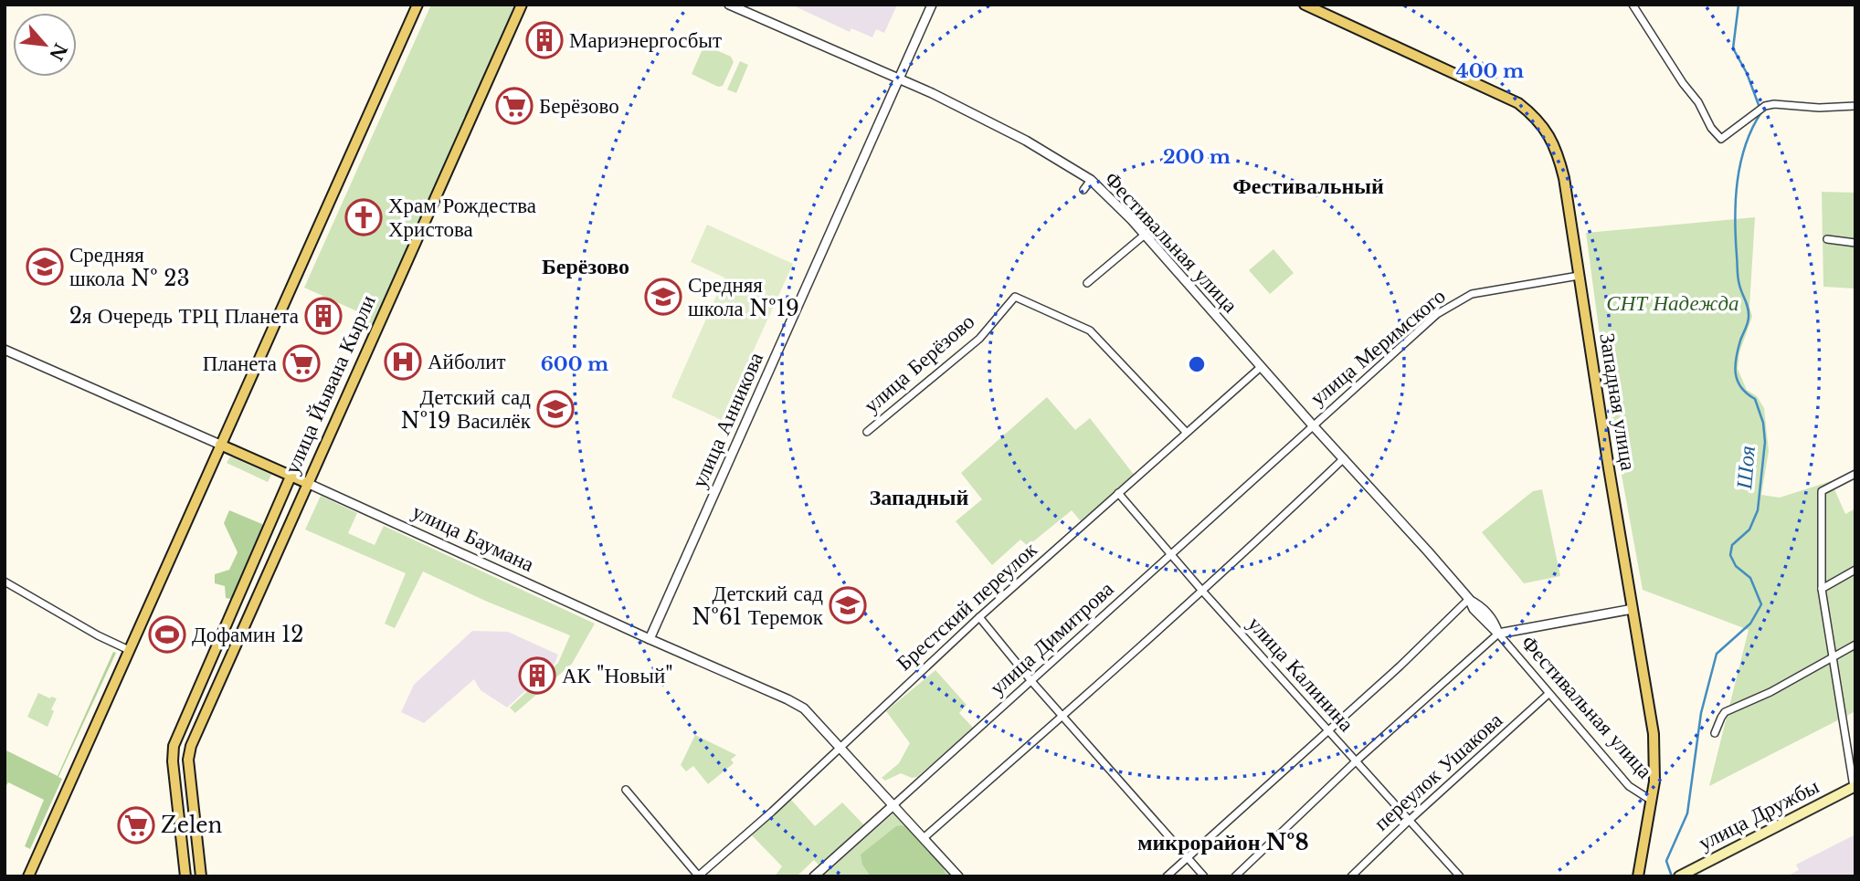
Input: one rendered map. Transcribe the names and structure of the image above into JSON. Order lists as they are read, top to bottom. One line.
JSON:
{"streets":{"main road":["улица Йывана Кырли","Западная улица","улица Баумана","улица Дружбы"],"street":["Фестивальная улица","улица Меримского","улица Берёзово","улица Анникова","Брестский переулок","улица Димитрова","улица Калинина","переулок Ушакова"]},"crossings":[["Фестивальная улица","улица Меримского"],["Фестивальная улица","Западная улица"],["Фестивальная улица","улица Анникова"],["Фестивальная улица","Брестский переулок"],["Фестивальная улица","улица Димитрова"],["Фестивальная улица","переулок Ушакова"],["улица Меримского","Западная улица"],["улица Меримского","улица Димитрова"],["улица Берёзово","Брестский переулок"],["улица Йывана Кырли","улица Баумана"],["улица Анникова","улица Баумана"],["улица Баумана","Брестский переулок"],["улица Баумана","улица Димитрова"],["Брестский переулок","улица Калинина"],["улица Димитрова","улица Калинина"],["улица Калинина","переулок Ушакова"]],"districts":["Фестивальный","Берёзово","Западный","микрорайон №8"],"water":["Шоя"],"parks":["СНТ Надежда"],"places":{"building":["Мариэнергосбыт","2я Очередь ТРЦ Планета","АК \"Новый\""],"supermarket":["Берёзово","Планета","Zelen"],"church":["Храм Рождества Христова"],"school or university":["Средняя школа № 23","Средняя школа №19","Детский сад №19 Василёк","Детский сад №61 Теремок"],"hospital":["Айболит"],"sports":["Дофамин 12"]},"north":"bottom right","rings":["400 m","200 m","600 m"]}
